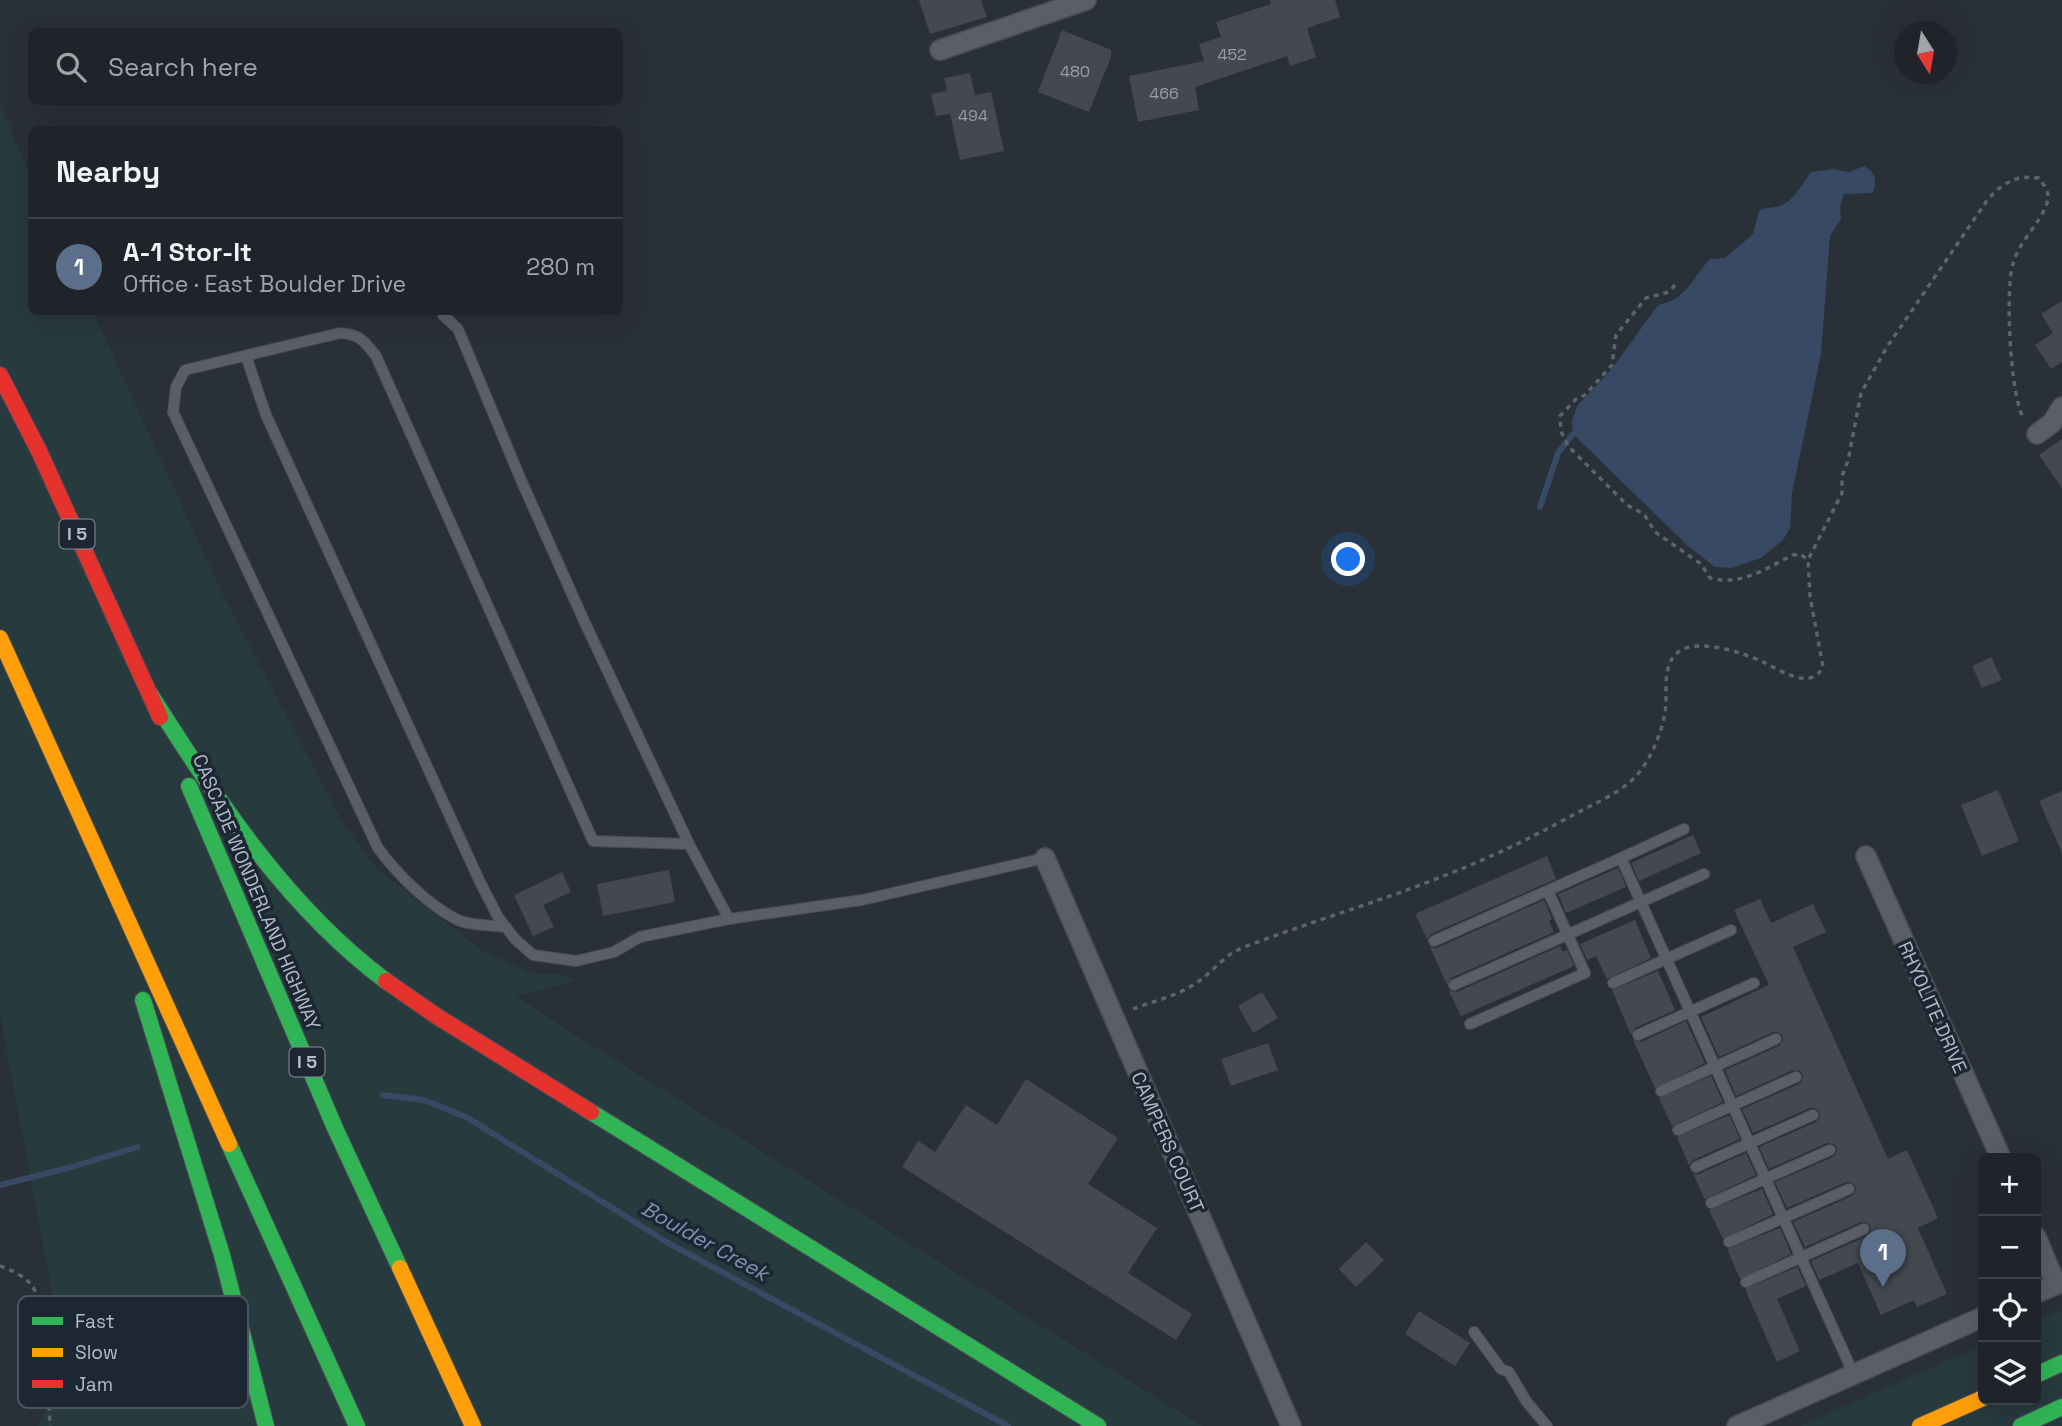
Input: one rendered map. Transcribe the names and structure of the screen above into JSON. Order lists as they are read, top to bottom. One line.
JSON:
{"streets":{"main road":["I 5","CASCADE WONDERLAND HIGHWAY"],"street":["RHYOLITE DRIVE","CAMPERS COURT"]},"water":["Boulder Creek"],"house_numbers":["452","480","466","494"],"legend":["Fast","Slow","Jam"],"north":"bottom","page":{"search":"Search here","heading":"Nearby","list":[{"mark":"1","name":"A-1 Stor-It","note":"Office · East Boulder Drive","value":"280 m"}],"map_buttons":["+","−"],"pins":"1"}}
